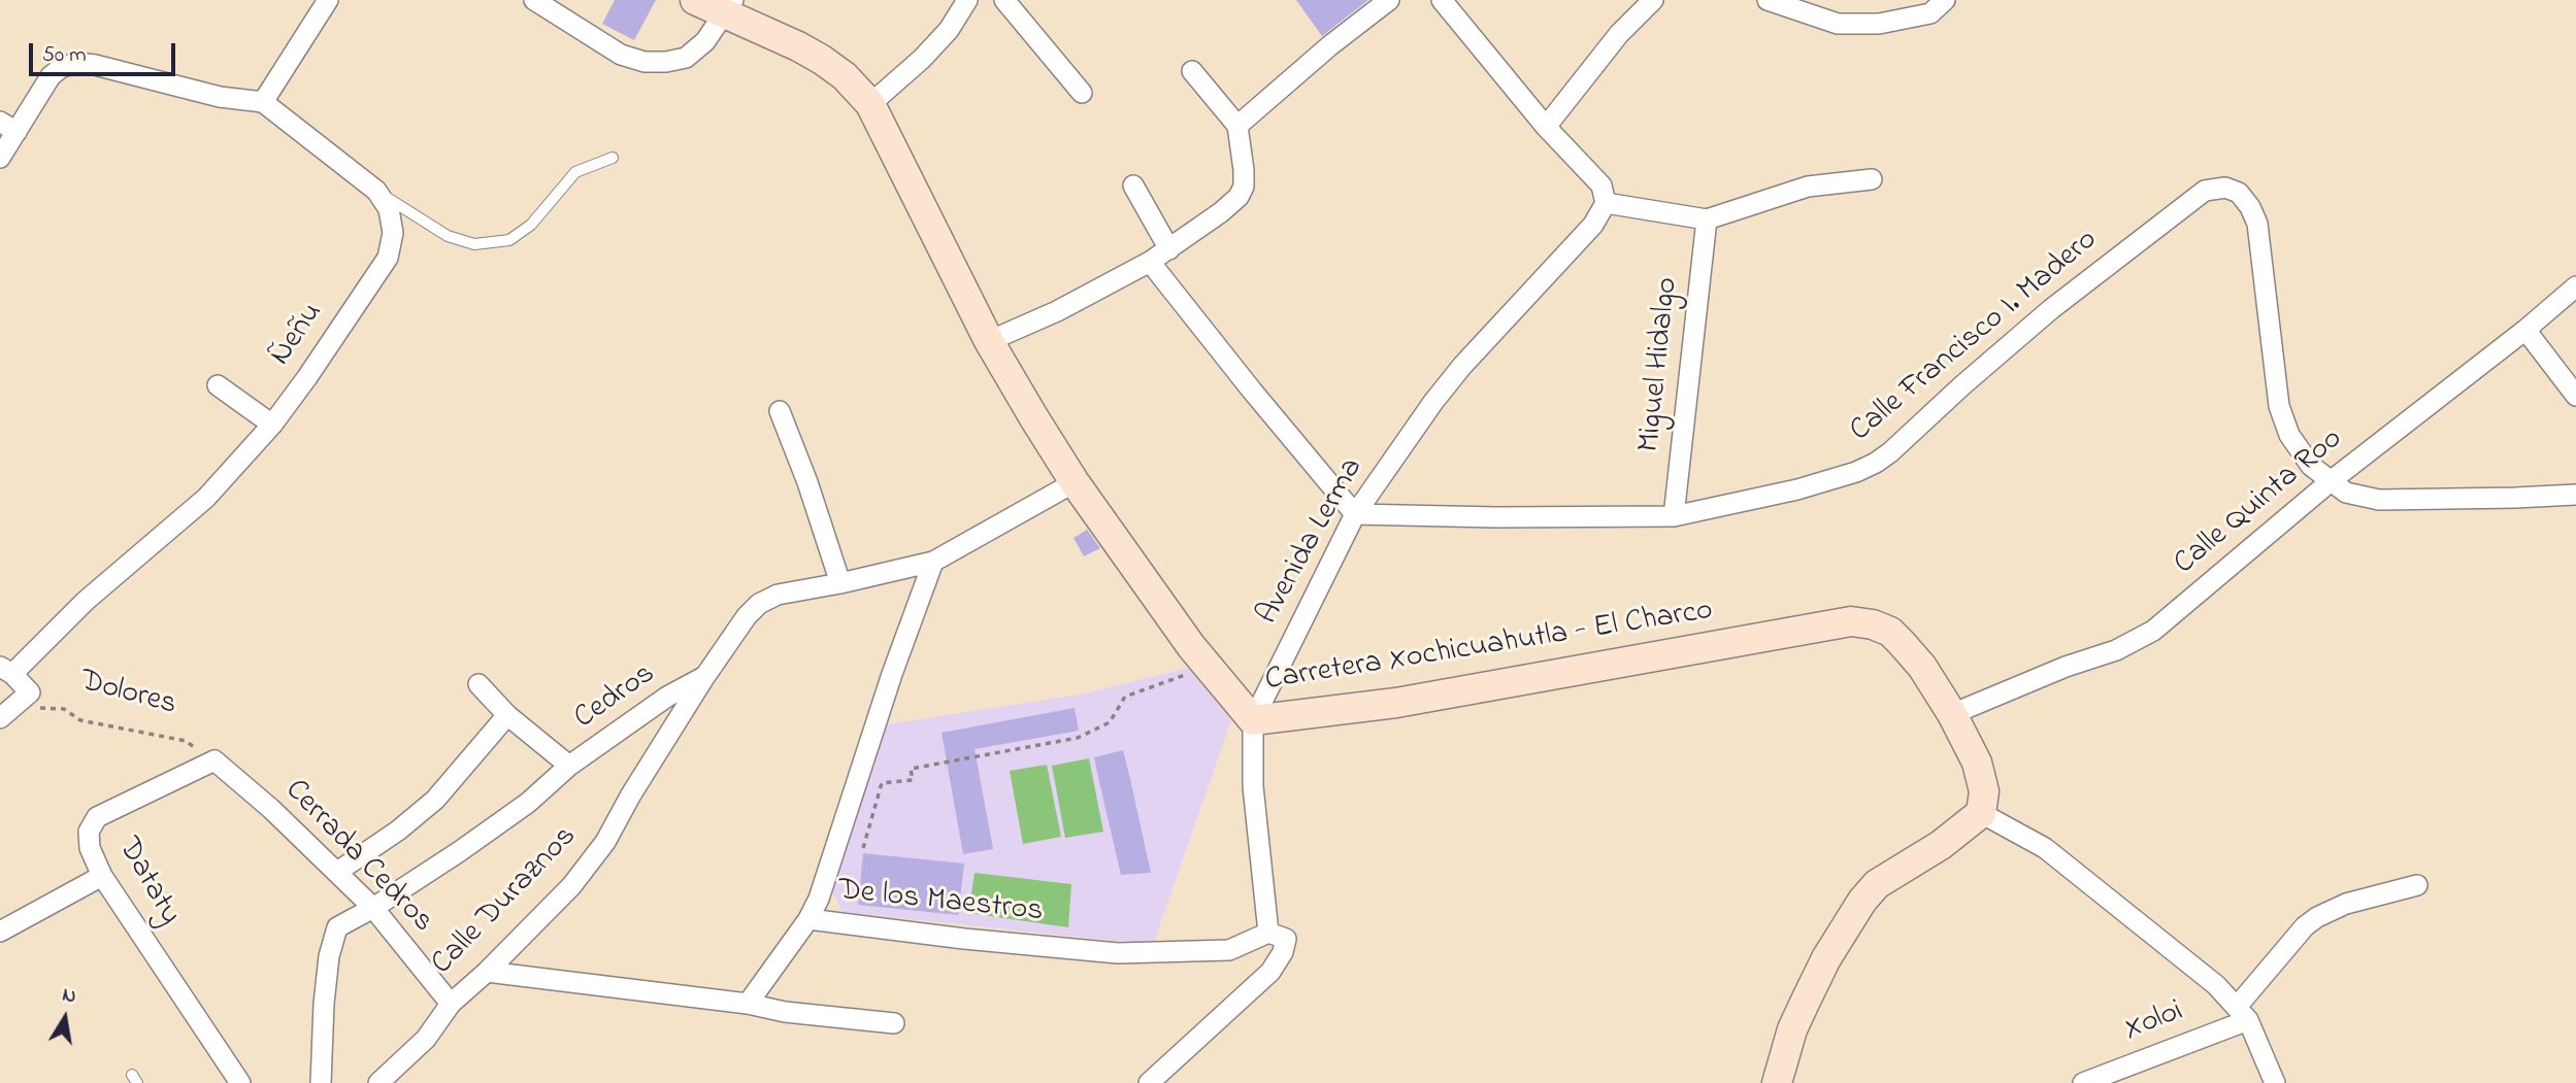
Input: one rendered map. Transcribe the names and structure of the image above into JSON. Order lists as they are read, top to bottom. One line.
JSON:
{"streets":{"main road":["Carretera Xochicuahutla - El Charco"],"street":["Ñeñu","Calle Francisco I. Madero","Miguel Hidalgo","Calle Quinta Roo","Avenida Lerma","Dolores","Cedros","Cerrada Cedros","Dataty","Calle Duraznos","De los Maestros","Xoloi"]},"crossings":[["Ñeñu","Dolores"],["Calle Francisco I. Madero","Miguel Hidalgo"],["Calle Francisco I. Madero","Calle Quinta Roo"],["Calle Francisco I. Madero","Avenida Lerma"],["Calle Quinta Roo","Carretera Xochicuahutla - El Charco"],["Avenida Lerma","Carretera Xochicuahutla - El Charco"],["Avenida Lerma","De los Maestros"],["Carretera Xochicuahutla - El Charco","Cedros"],["Dolores","Cerrada Cedros"],["Dolores","Dataty"],["Cedros","Cerrada Cedros"],["Cedros","Calle Duraznos"],["Cedros","De los Maestros"],["Cerrada Cedros","Dataty"],["Cerrada Cedros","Calle Duraznos"]],"scale_bar":"50 m","north":"top"}
